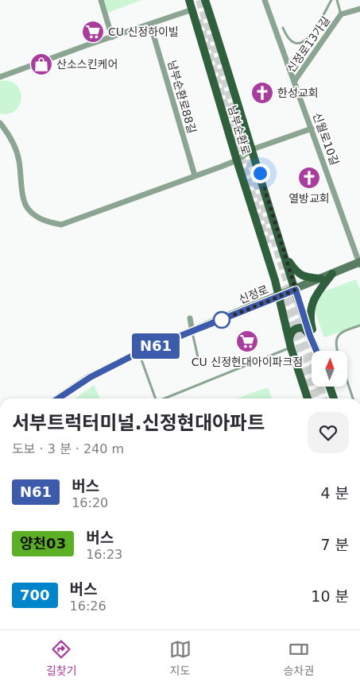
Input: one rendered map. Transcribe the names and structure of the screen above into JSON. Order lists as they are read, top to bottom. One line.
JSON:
{"streets":{"main road":["남부순환로","신정로"],"street":["신정로13가길","남부순환로88길","신월로10길"]},"crossings":[["신정로13가길","신월로10길"],["남부순환로","신정로"],["신월로10길","신정로"]],"places":{"supermarket":["CU 신정하이빌","CU 신정현대아이파크점"],"shop":["산소스킨케어"],"church":["한성교회","열방교회"]},"lines":["bus line N61"],"north":"top","page":{"on_map":"N61","heading":["서부트럭터미널.신정현대아파트","도보 · 3 분 · 240 m"],"list":[{"mark":"N61","name":"버스","note":"16:20","value":"4 분"},{"mark":"양천03","name":"버스","note":"16:23","value":"7 분"},{"mark":"700","name":"버스","note":"16:26","value":"10 분"}],"tabs":["길찾기","지도","승차권"]}}
